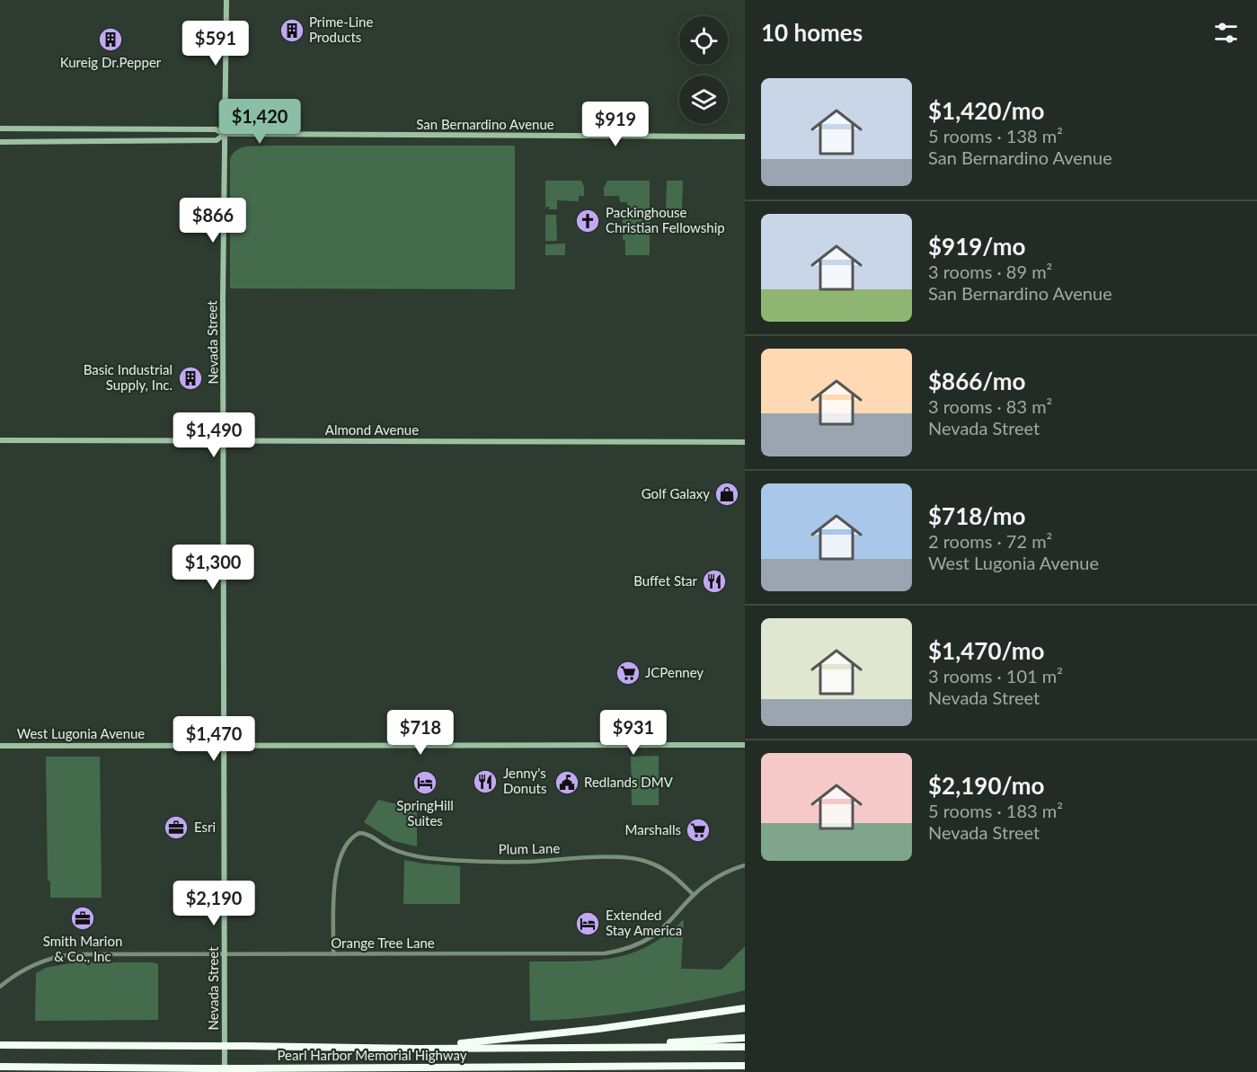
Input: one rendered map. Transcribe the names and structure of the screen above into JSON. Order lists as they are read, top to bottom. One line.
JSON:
{"streets":{"highway":["Pearl Harbor Memorial Highway"],"street":["San Bernardino Avenue","Nevada Street","Almond Avenue","West Lugonia Avenue","Plum Lane","Orange Tree Lane"]},"crossings":[["San Bernardino Avenue","Nevada Street"],["Nevada Street","Almond Avenue"],["Nevada Street","West Lugonia Avenue"],["Nevada Street","Orange Tree Lane"],["Plum Lane","Orange Tree Lane"]],"places":{"building":["Prime-Line Products","Kureig Dr.Pepper","Basic Industrial Supply, Inc."],"church":["Packinghouse Christian Fellowship"],"shop":["Golf Galaxy"],"restaurant":["Buffet Star","Jenny's Donuts"],"supermarket":["JCPenney","Marshalls"],"hotel":["SpringHill Suites","Extended Stay America"],"public building":["Redlands DMV"],"office":["Esri","Smith Marion & Co., Inc"]},"page":{"heading":"10 homes","price":["$591","$1,420","$919","$866","$1,490","$1,300","$718","$931","$1,470","$2,190"],"list":[{"name":"$1,420/mo","note":"5 rooms · 138 m² · San Bernardino Avenue"},{"name":"$919/mo","note":"3 rooms · 89 m² · San Bernardino Avenue"},{"name":"$866/mo","note":"3 rooms · 83 m² · Nevada Street"},{"name":"$718/mo","note":"2 rooms · 72 m² · West Lugonia Avenue"},{"name":"$1,470/mo","note":"3 rooms · 101 m² · Nevada Street"},{"name":"$2,190/mo","note":"5 rooms · 183 m² · Nevada Street"}]}}
